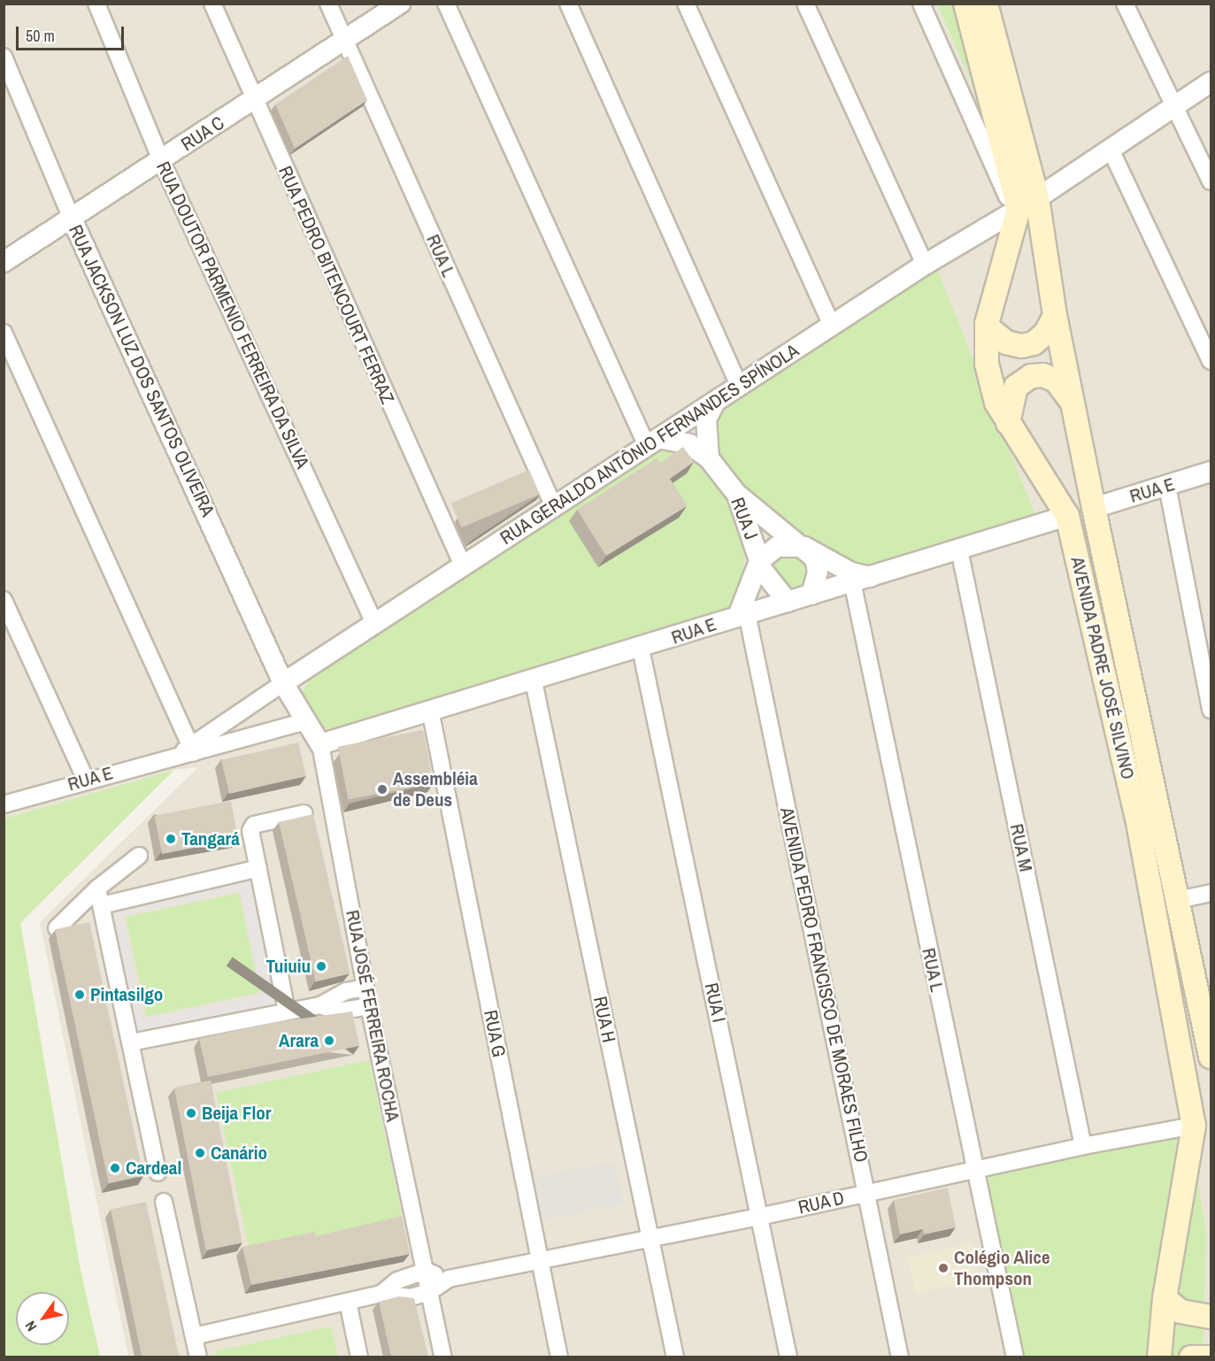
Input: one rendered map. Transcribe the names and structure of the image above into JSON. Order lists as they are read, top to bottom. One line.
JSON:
{"streets":{"main road":["AVENIDA PADRE JOSÉ SILVINO"],"street":["RUA C","RUA L","RUA PEDRO BITENCOURT FERRAZ","RUA DOUTOR PARMENIO FERREIRA DA SILVA","RUA JACKSON LUZ DOS SANTOS OLIVEIRA","RUA GERALDO ANTÔNIO FERNANDES SPÍNOLA","RUA E","RUA J","RUA M","AVENIDA PEDRO FRANCISCO DE MORAES FILHO","RUA I","RUA JOSÉ FERREIRA ROCHA","RUA H","RUA G","RUA D"]},"crossings":[["RUA C","RUA L"],["RUA C","RUA PEDRO BITENCOURT FERRAZ"],["RUA C","RUA DOUTOR PARMENIO FERREIRA DA SILVA"],["RUA C","RUA JACKSON LUZ DOS SANTOS OLIVEIRA"],["RUA L","RUA GERALDO ANTÔNIO FERNANDES SPÍNOLA"],["RUA L","RUA E"],["RUA L","RUA D"],["RUA PEDRO BITENCOURT FERRAZ","RUA GERALDO ANTÔNIO FERNANDES SPÍNOLA"],["RUA DOUTOR PARMENIO FERREIRA DA SILVA","RUA GERALDO ANTÔNIO FERNANDES SPÍNOLA"],["RUA JACKSON LUZ DOS SANTOS OLIVEIRA","RUA GERALDO ANTÔNIO FERNANDES SPÍNOLA"],["RUA JACKSON LUZ DOS SANTOS OLIVEIRA","RUA JOSÉ FERREIRA ROCHA"],["RUA GERALDO ANTÔNIO FERNANDES SPÍNOLA","RUA J"],["RUA GERALDO ANTÔNIO FERNANDES SPÍNOLA","AVENIDA PADRE JOSÉ SILVINO"],["RUA GERALDO ANTÔNIO FERNANDES SPÍNOLA","RUA JOSÉ FERREIRA ROCHA"],["RUA E","RUA J"],["RUA E","AVENIDA PADRE JOSÉ SILVINO"],["RUA E","RUA M"],["RUA E","AVENIDA PEDRO FRANCISCO DE MORAES FILHO"],["RUA E","RUA I"],["RUA E","RUA JOSÉ FERREIRA ROCHA"],["RUA E","RUA H"],["RUA E","RUA G"],["AVENIDA PADRE JOSÉ SILVINO","RUA D"],["RUA M","RUA D"],["AVENIDA PEDRO FRANCISCO DE MORAES FILHO","RUA D"],["RUA I","RUA D"],["RUA JOSÉ FERREIRA ROCHA","RUA D"],["RUA H","RUA D"],["RUA G","RUA D"]],"places":["Assembléia de Deus","Tangará","Tuiuiu","Pintasilgo","Arara","Beija Flor","Canário","Cardeal","Colégio Alice Thompson"],"scale_bar":"50 m","north":"bottom left"}
